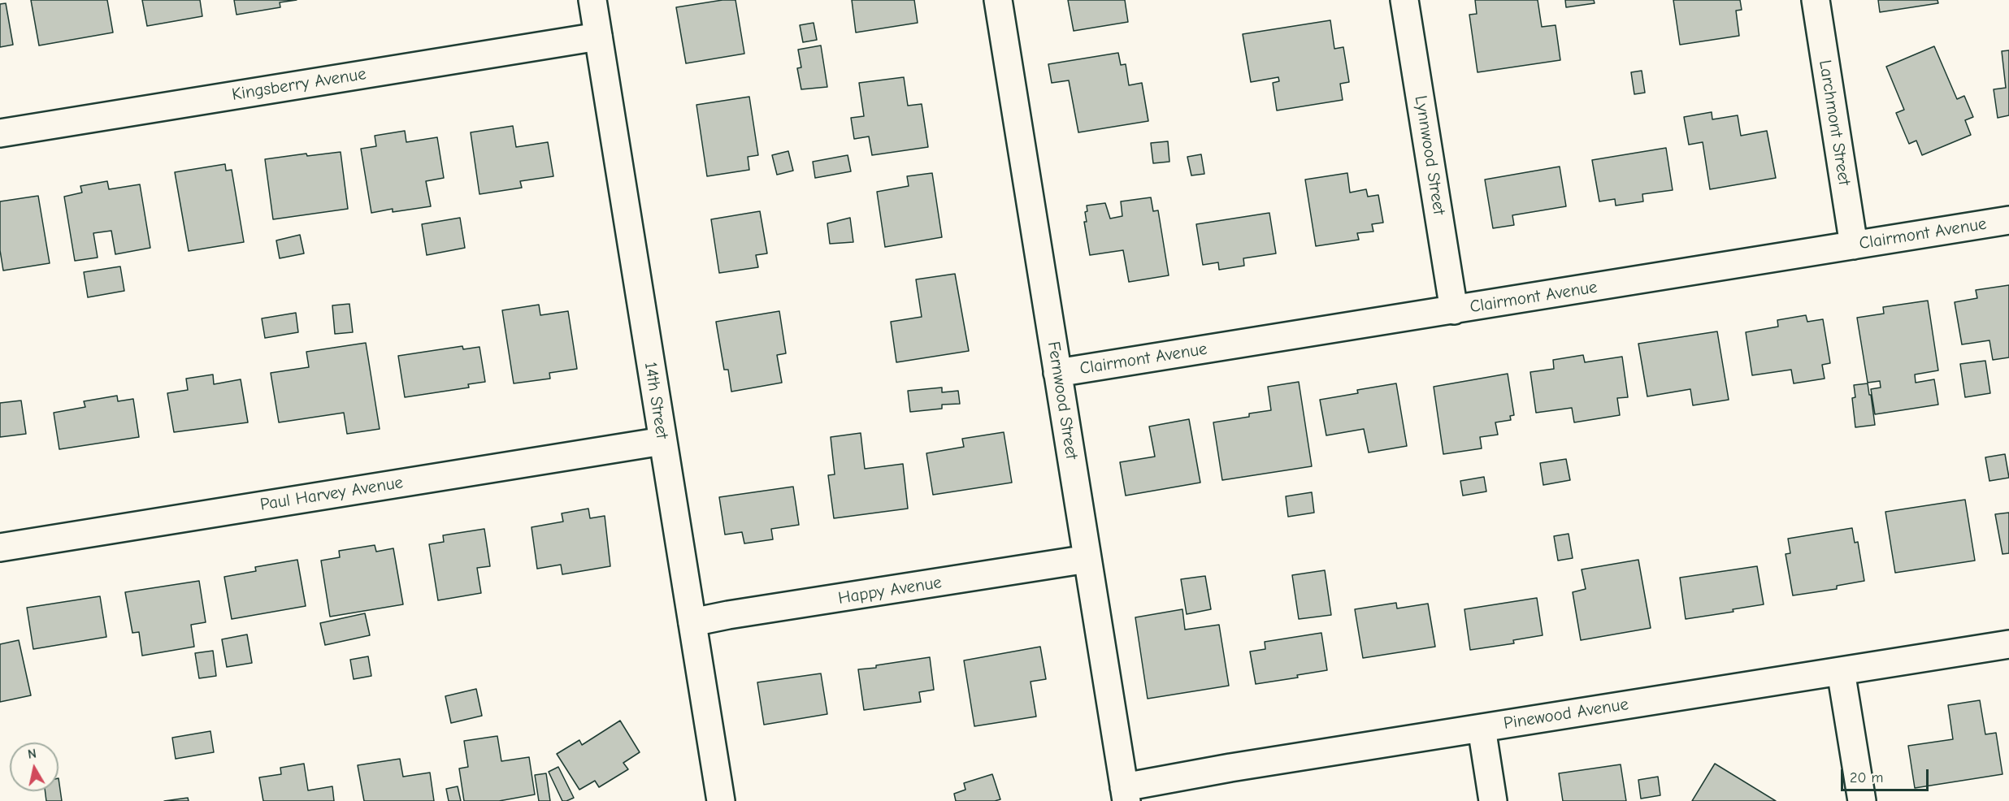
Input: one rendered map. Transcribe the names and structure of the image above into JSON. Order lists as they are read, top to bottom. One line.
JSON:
{"streets":{"street":["Kingsberry Avenue","Larchmont Street","Lynnwood Street","Clairmont Avenue","14th Street","Fernwood Street","Paul Harvey Avenue","Happy Avenue","Pinewood Avenue"]},"crossings":[["Kingsberry Avenue","14th Street"],["Larchmont Street","Clairmont Avenue"],["Lynnwood Street","Clairmont Avenue"],["Clairmont Avenue","Fernwood Street"],["14th Street","Paul Harvey Avenue"],["14th Street","Happy Avenue"],["Fernwood Street","Happy Avenue"],["Fernwood Street","Pinewood Avenue"]],"scale_bar":"20 m","north":"top"}
